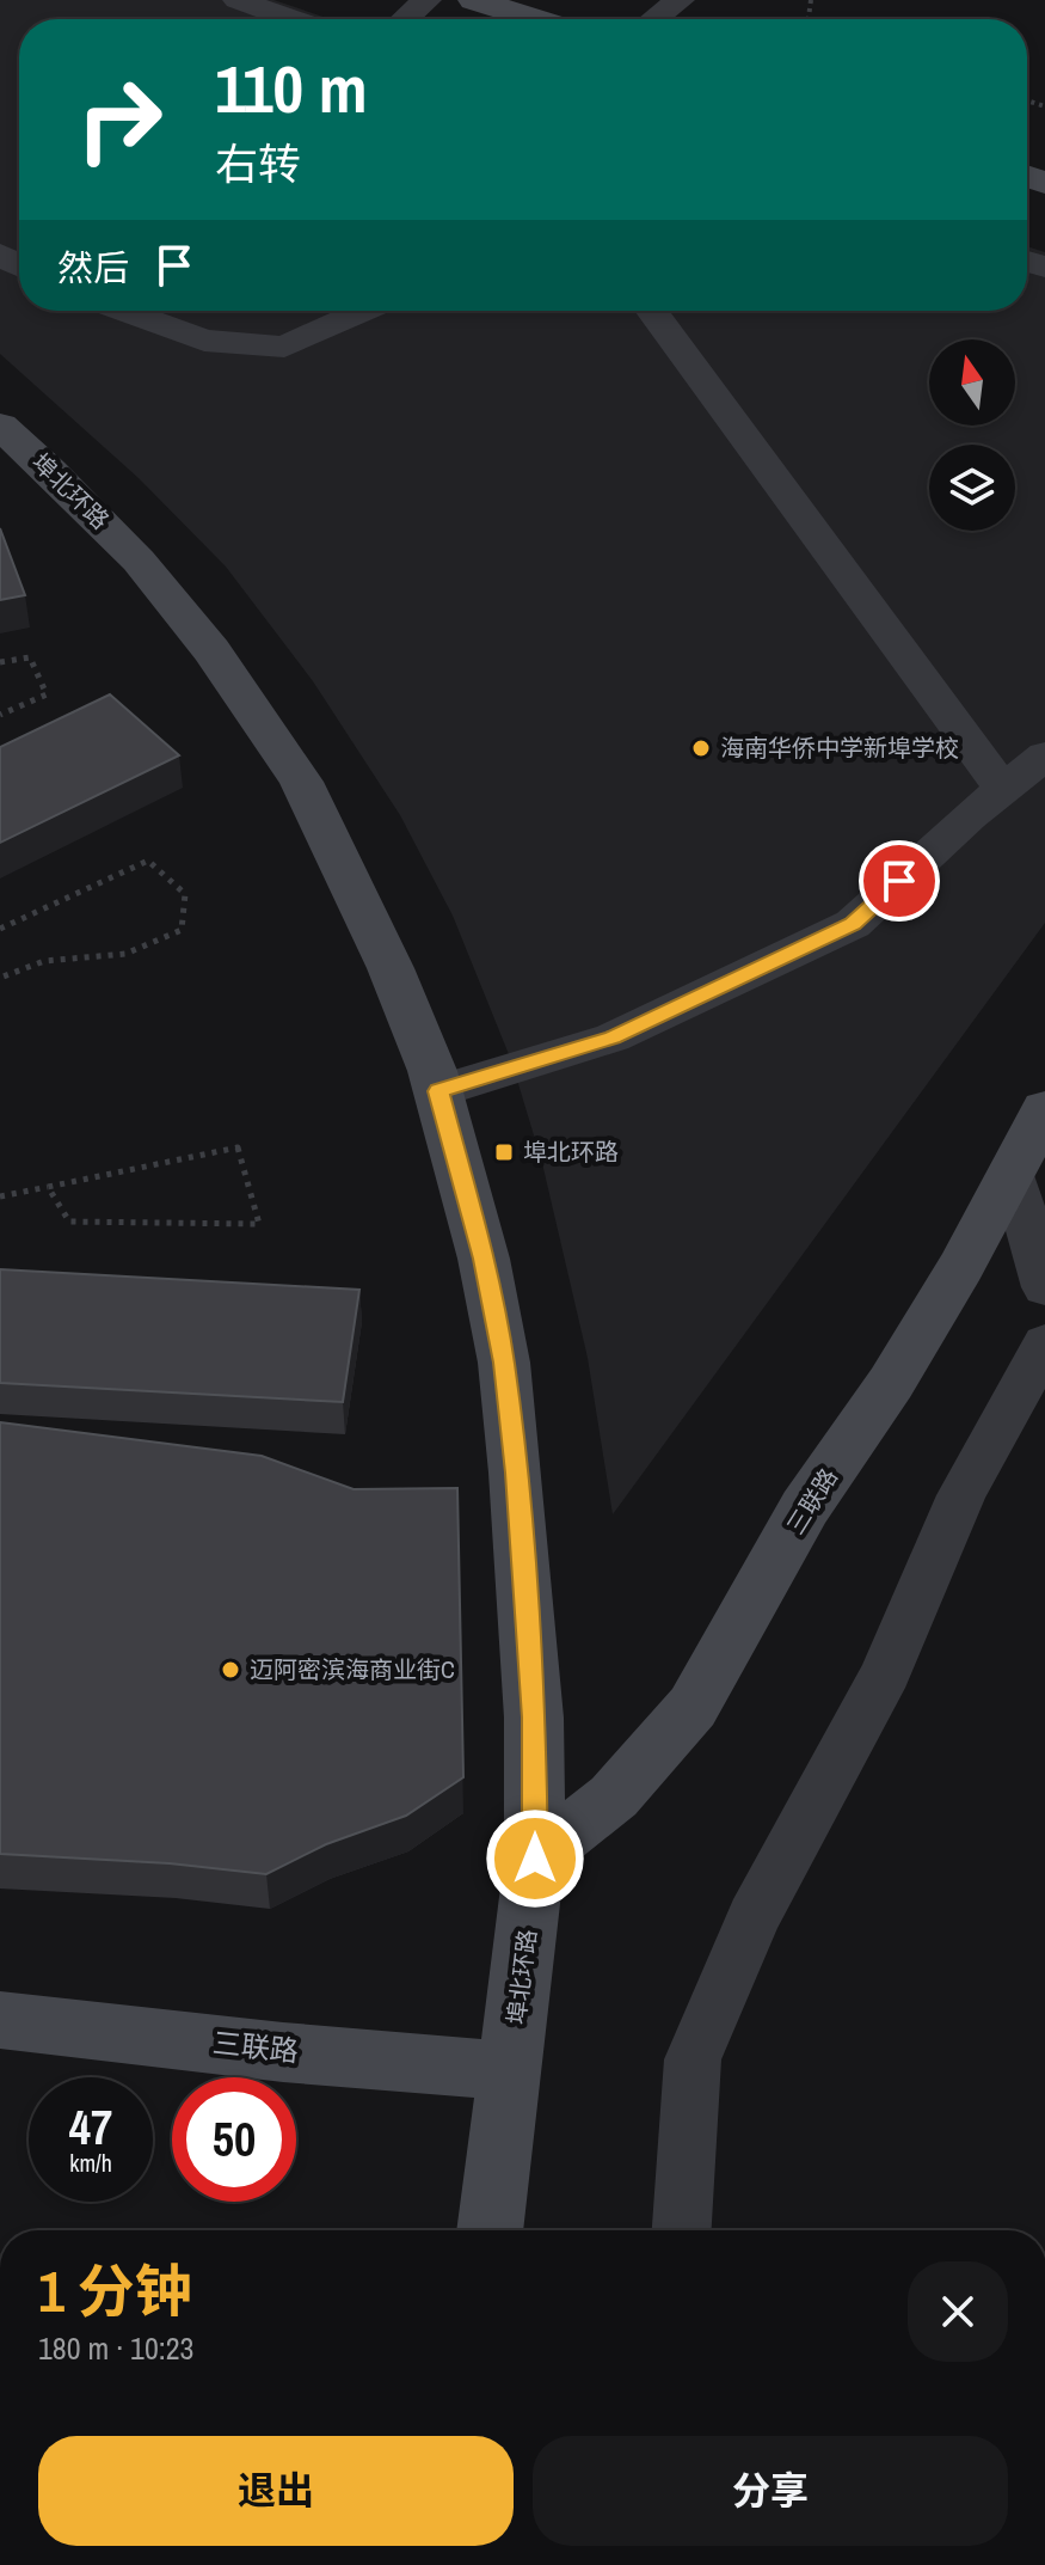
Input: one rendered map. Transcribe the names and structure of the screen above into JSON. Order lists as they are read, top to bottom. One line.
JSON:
{"streets":{"main road":["埠北环路","三联路"]},"crossings":[["埠北环路","三联路"]],"places":{"other":["海南华侨中学新埠学校","迈阿密滨海商业街C"],"transit":["埠北环路"]},"north":"top","page":{"turn":["110 m","右转"],"then":"然后","speed":"47 km/h","limit":"50","heading":["1 分钟","180 m · 10:23"],"buttons":["退出","分享"]}}
